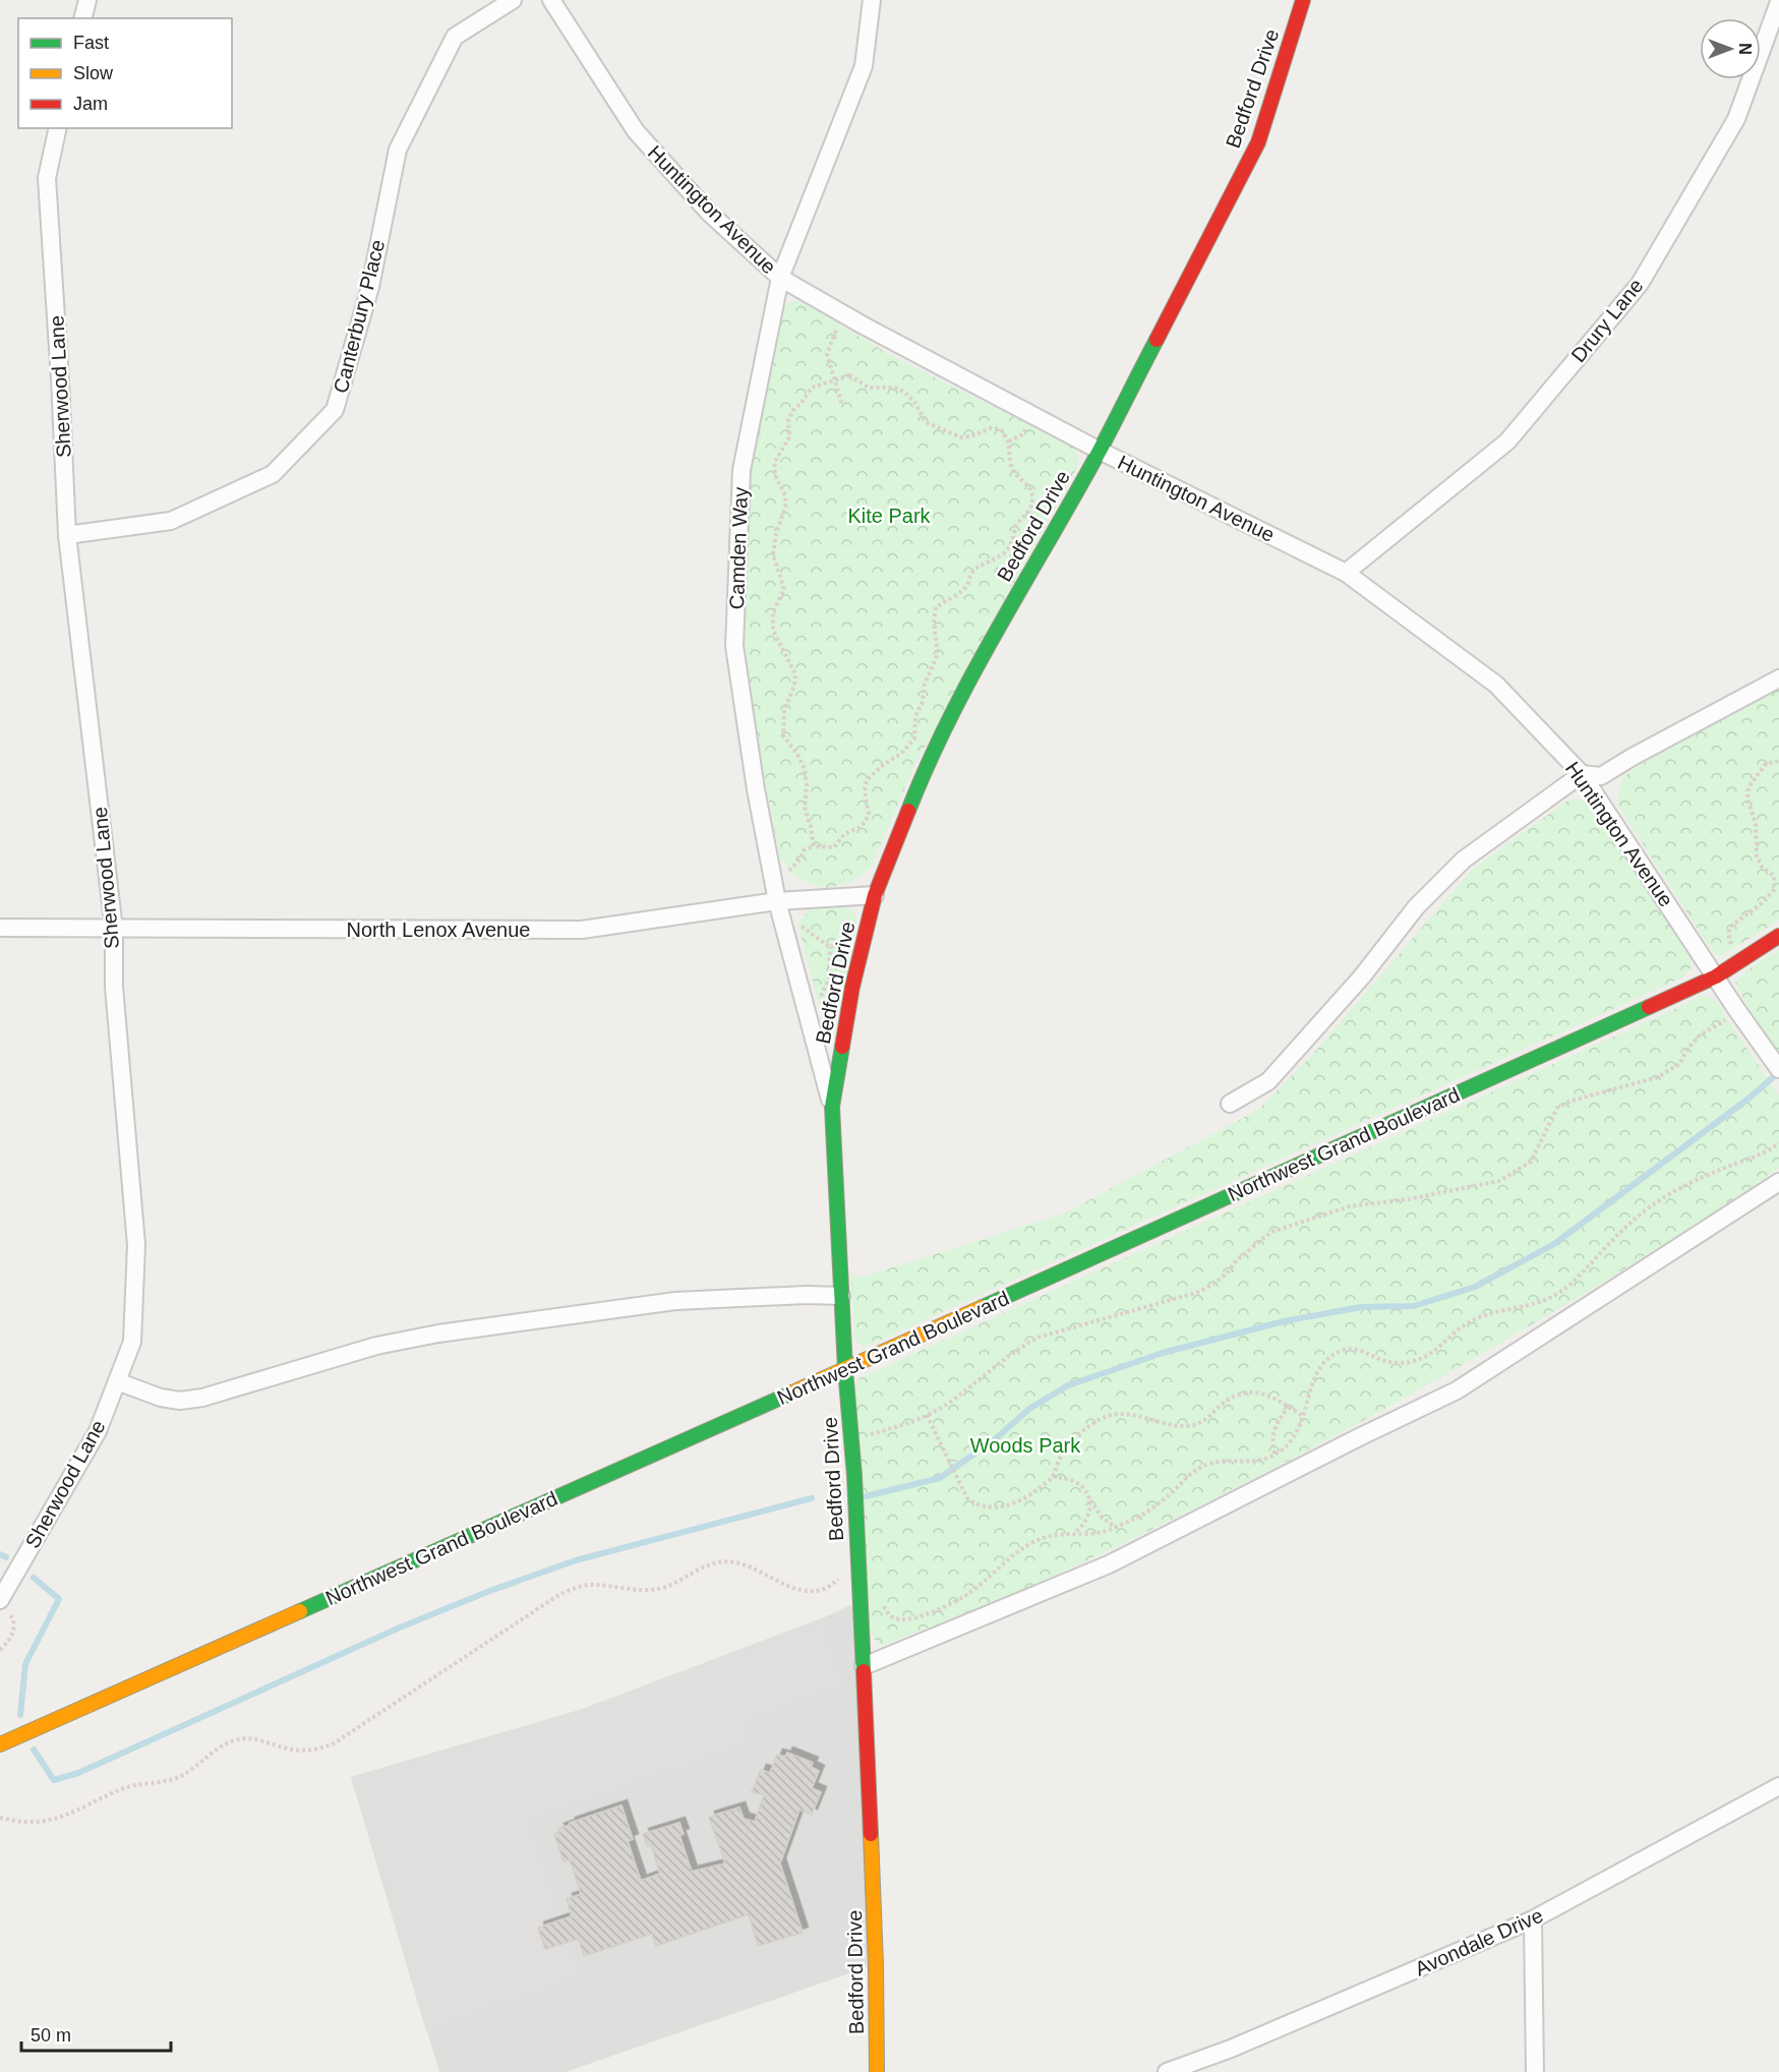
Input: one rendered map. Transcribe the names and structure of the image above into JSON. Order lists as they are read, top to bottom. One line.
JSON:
{"streets":{"street":["Bedford Drive","Huntington Avenue","Canterbury Place","Drury Lane","Sherwood Lane","Camden Way","North Lenox Avenue","Northwest Grand Boulevard","Avondale Drive"]},"crossings":[["Bedford Drive","Huntington Avenue"],["Bedford Drive","Camden Way"],["Bedford Drive","North Lenox Avenue"],["Bedford Drive","Northwest Grand Boulevard"],["Huntington Avenue","Drury Lane"],["Huntington Avenue","Camden Way"],["Huntington Avenue","Northwest Grand Boulevard"],["Canterbury Place","Sherwood Lane"],["Sherwood Lane","North Lenox Avenue"],["Camden Way","North Lenox Avenue"]],"parks":["Kite Park","Woods Park"],"legend":["Fast","Slow","Jam"],"scale_bar":"50 m","north":"right"}
